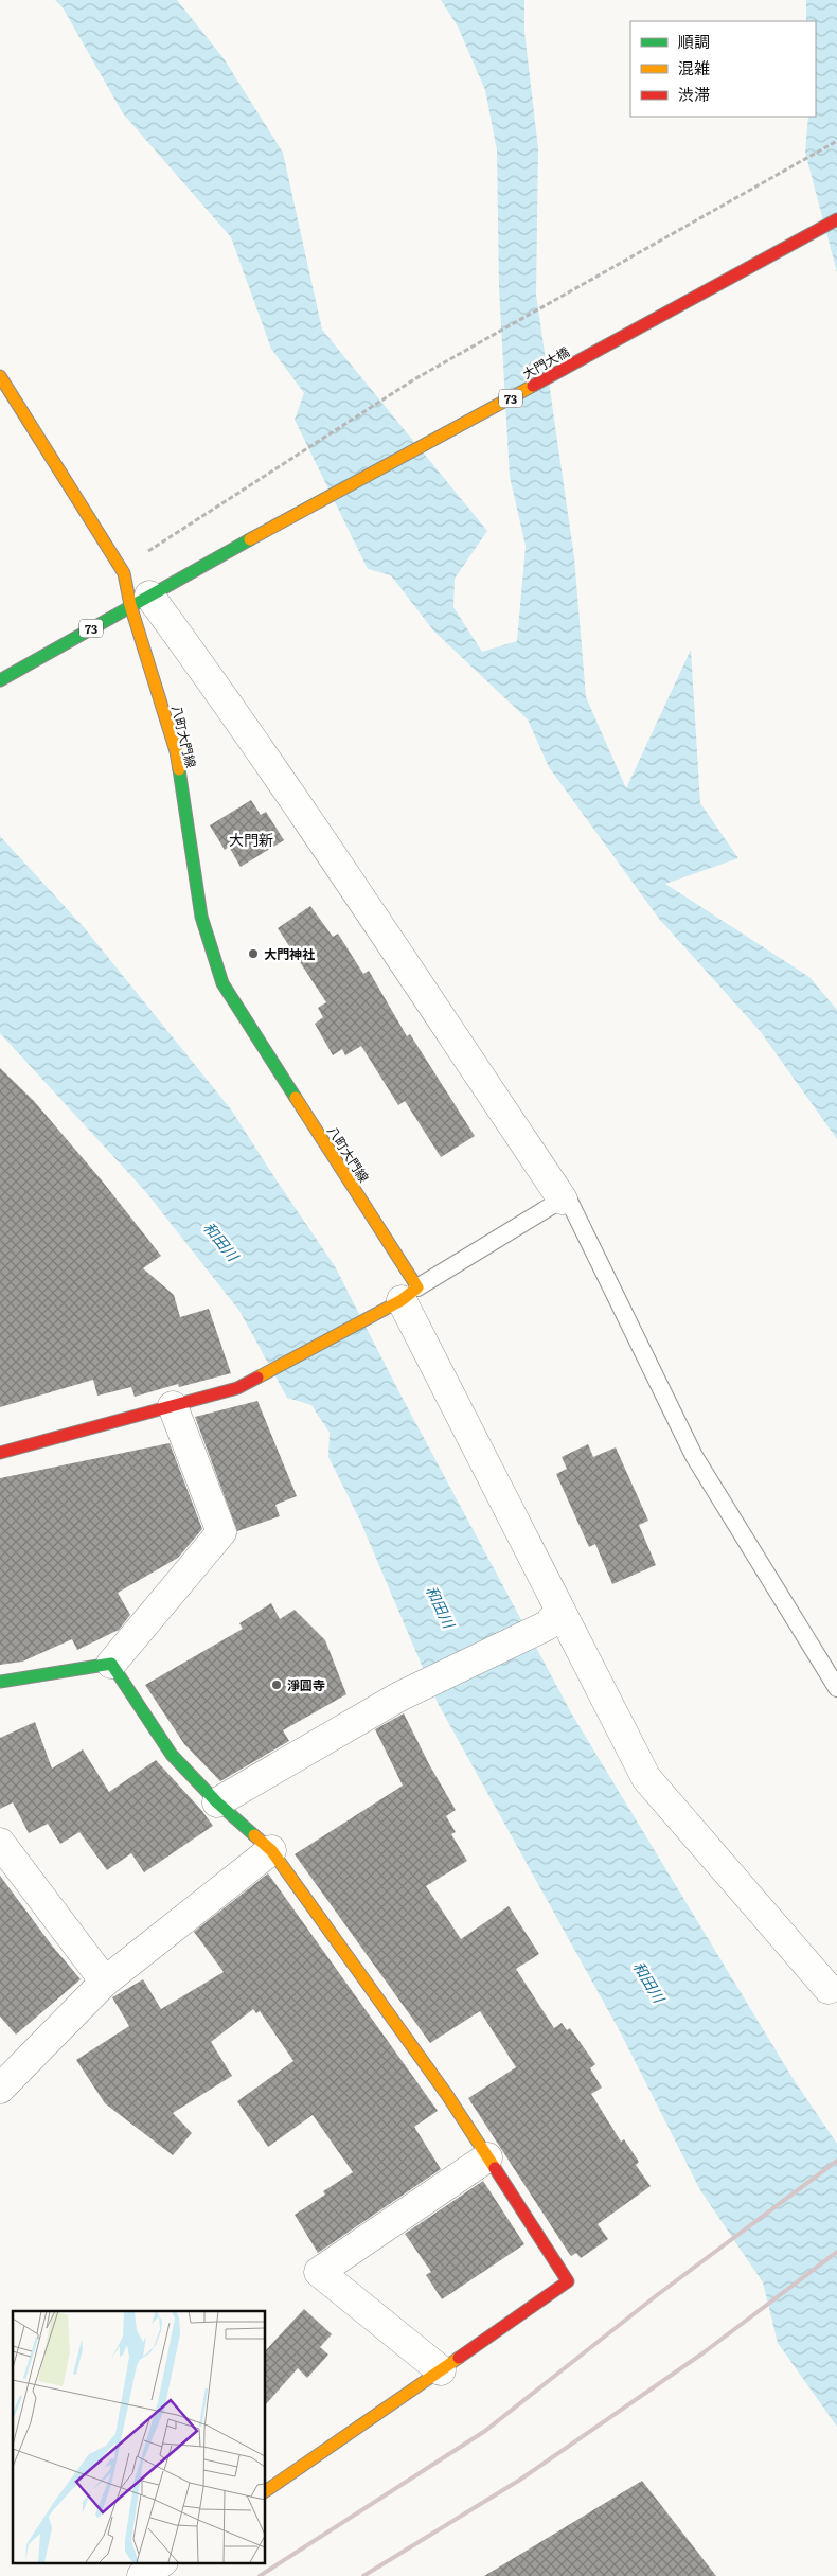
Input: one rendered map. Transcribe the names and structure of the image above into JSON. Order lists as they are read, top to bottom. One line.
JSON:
{"streets":{"main road":["大門大橋","73","八町大門線"]},"crossings":[["大門大橋","73"],["大門大橋","八町大門線"],["73","八町大門線"]],"districts":["大門新"],"water":["和田川"],"places":["大門神社","淨圓寺"],"legend":["順調","混雑","渋滞"]}
